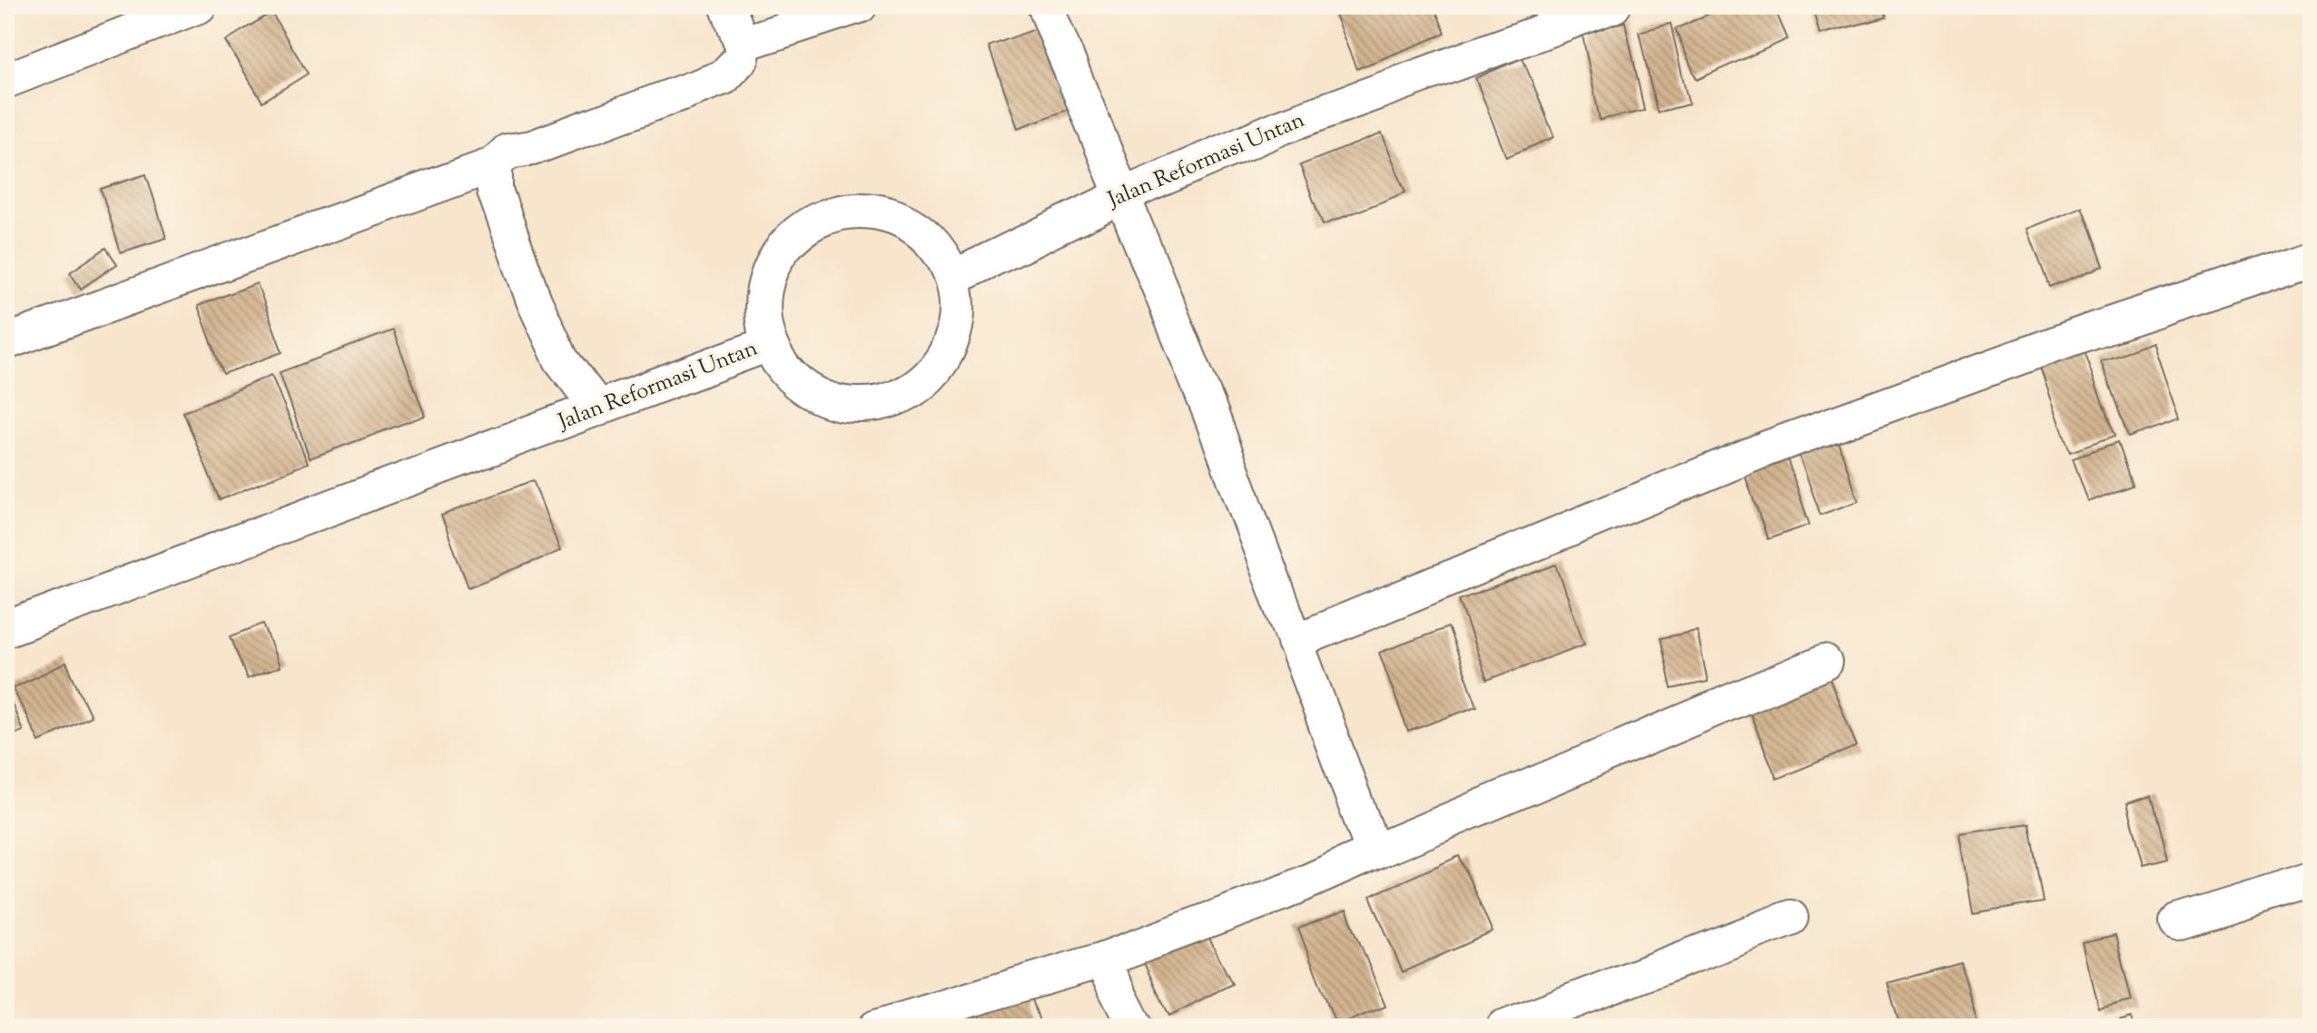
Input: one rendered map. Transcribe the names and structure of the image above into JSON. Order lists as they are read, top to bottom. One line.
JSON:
{"streets":{"street":["Jalan Reformasi Untan"]}}
